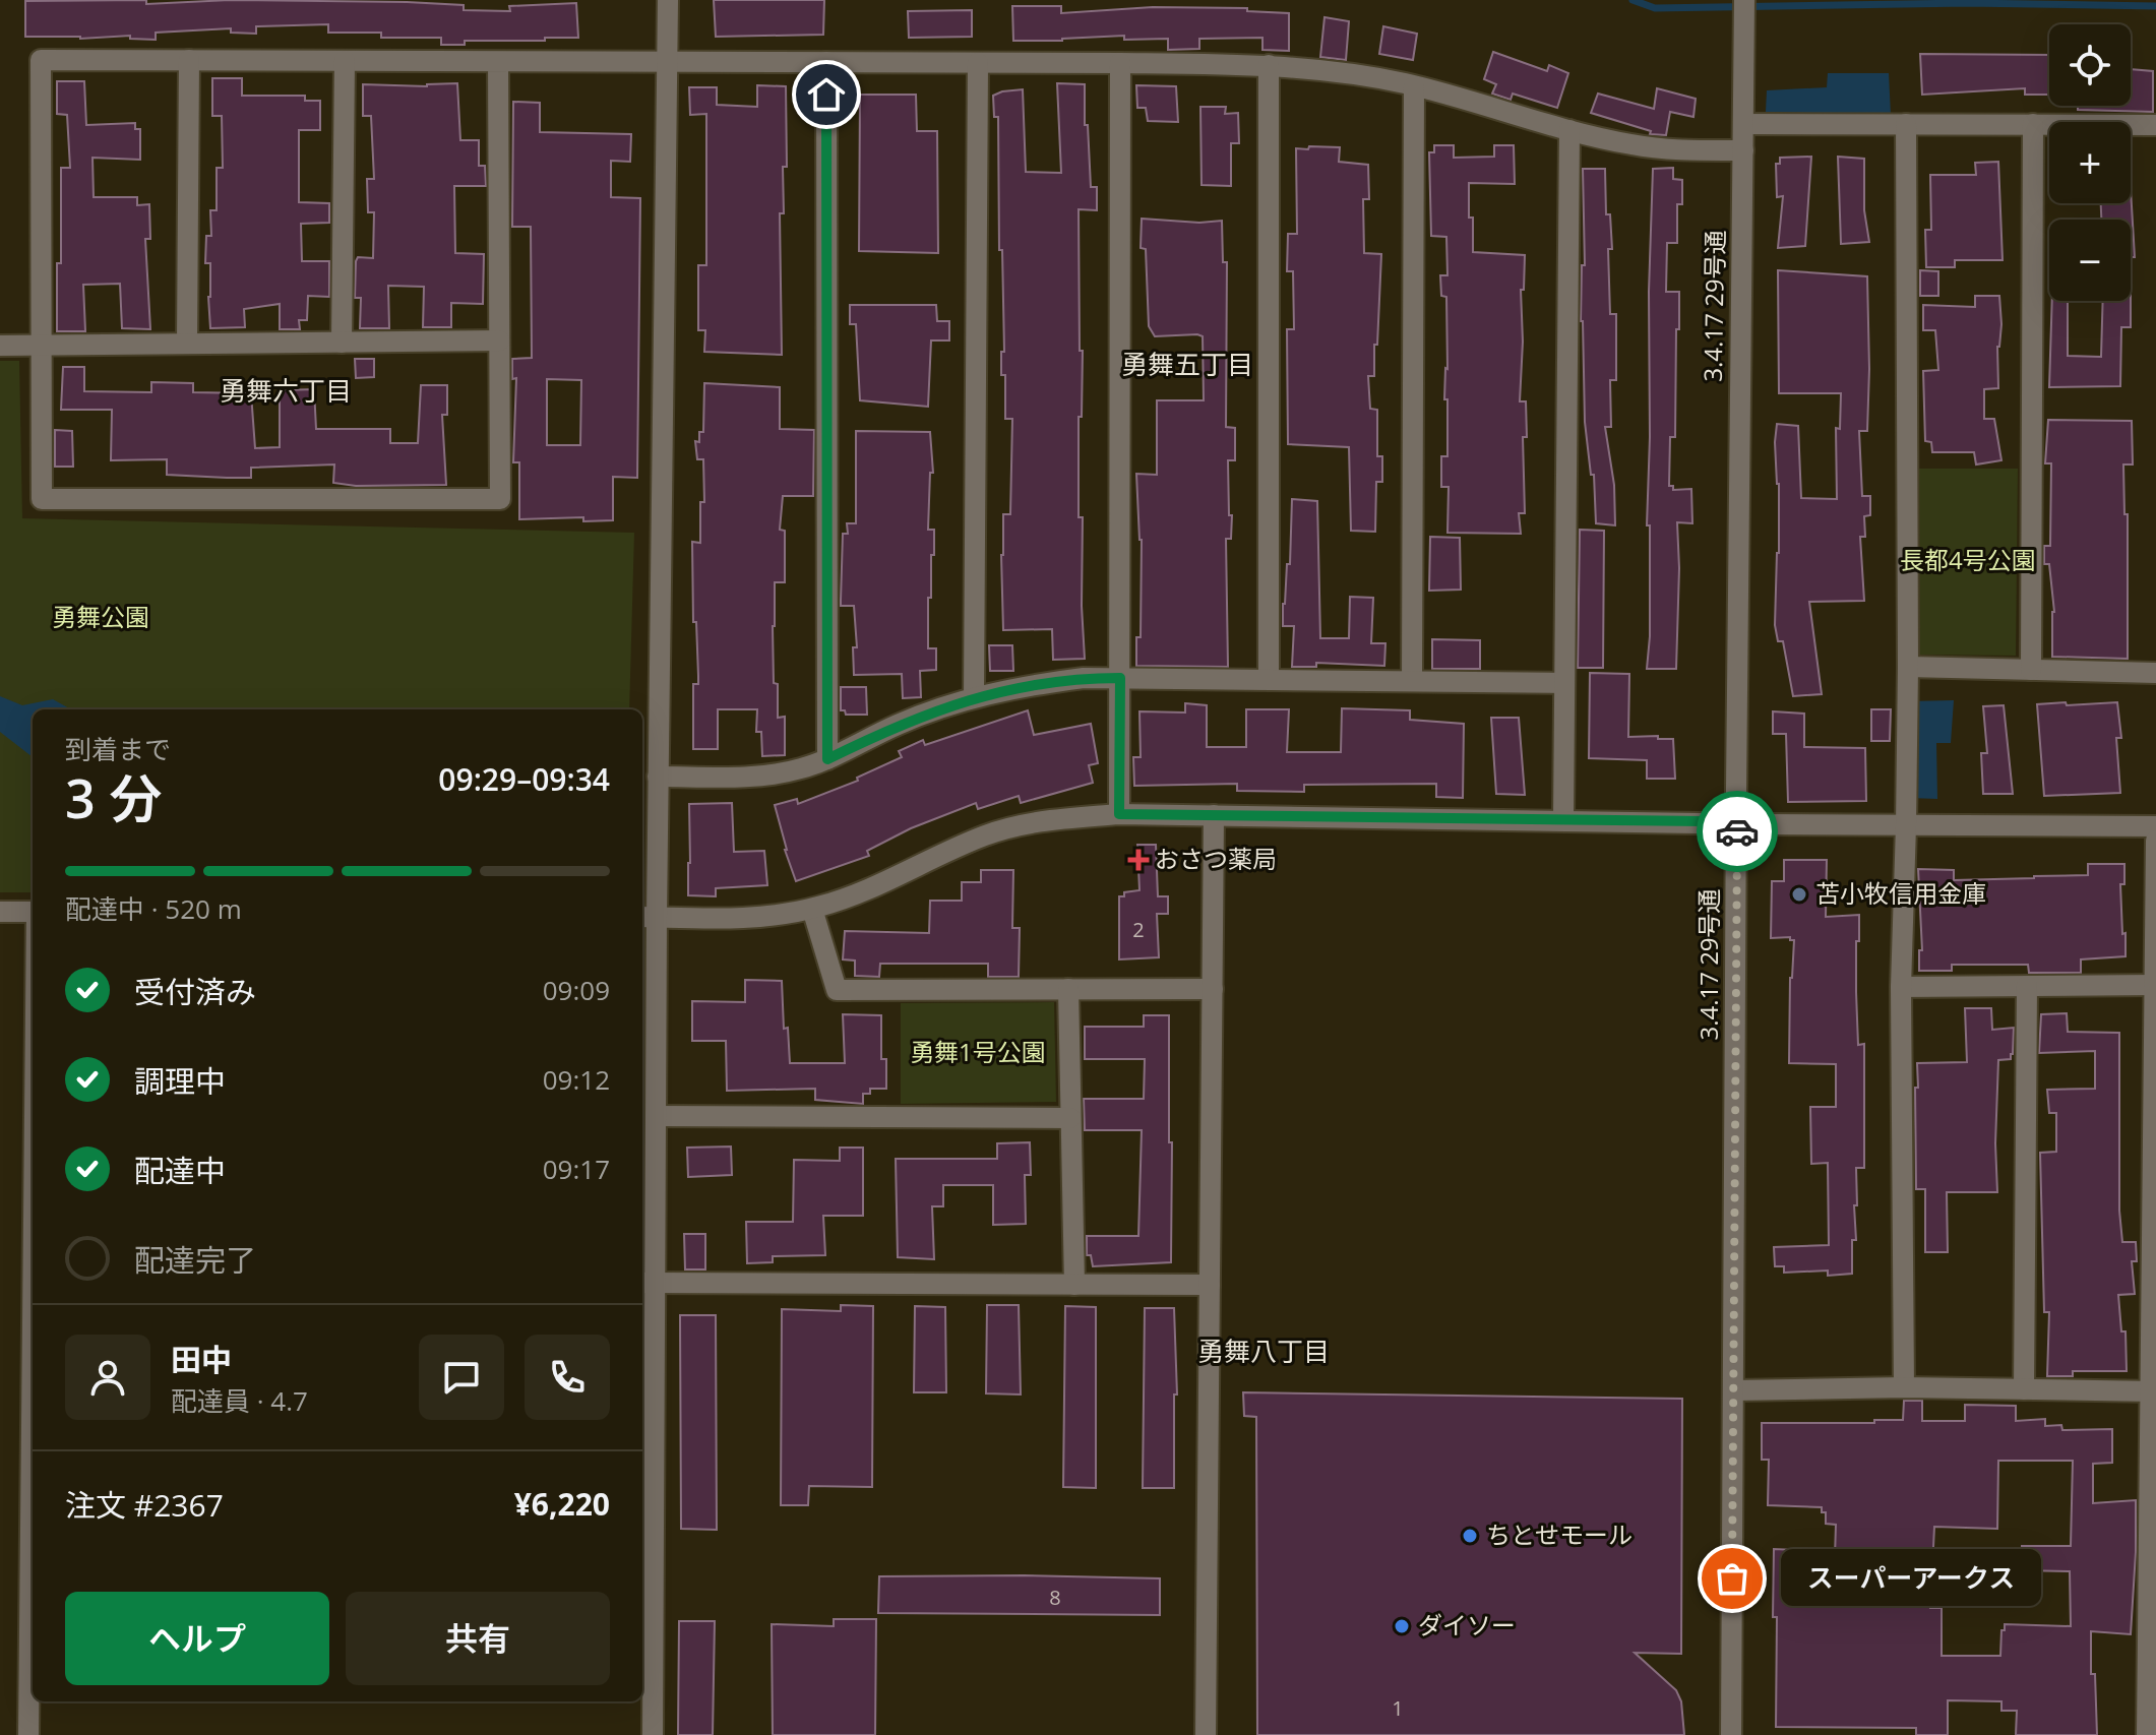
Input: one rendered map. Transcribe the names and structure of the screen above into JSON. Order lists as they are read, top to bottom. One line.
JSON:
{"streets":{"street":["3.4.17 29号通"]},"districts":["勇舞五丁目","勇舞六丁目","勇舞八丁目"],"parks":["長都4号公園","勇舞公園","勇舞1号公園"],"places":{"health":["おさつ薬局"],"other":["苫小牧信用金庫","ちとせモール","スーパーアークス","ダイソー"]},"house_numbers":["2","8","1"],"page":{"map_buttons":["+","−"],"heading":["3 分","到着まで","09:29–09:34"],"panel":["田中","配達員 · 4.7","注文 #2367","¥6,220"],"bar":"配達中 · 520 m","list":[["受付済み","09:09"],["調理中","09:12"],["配達中","09:17"],"配達完了"],"bubble":"スーパーアークス","buttons":["ヘルプ","共有"]}}
